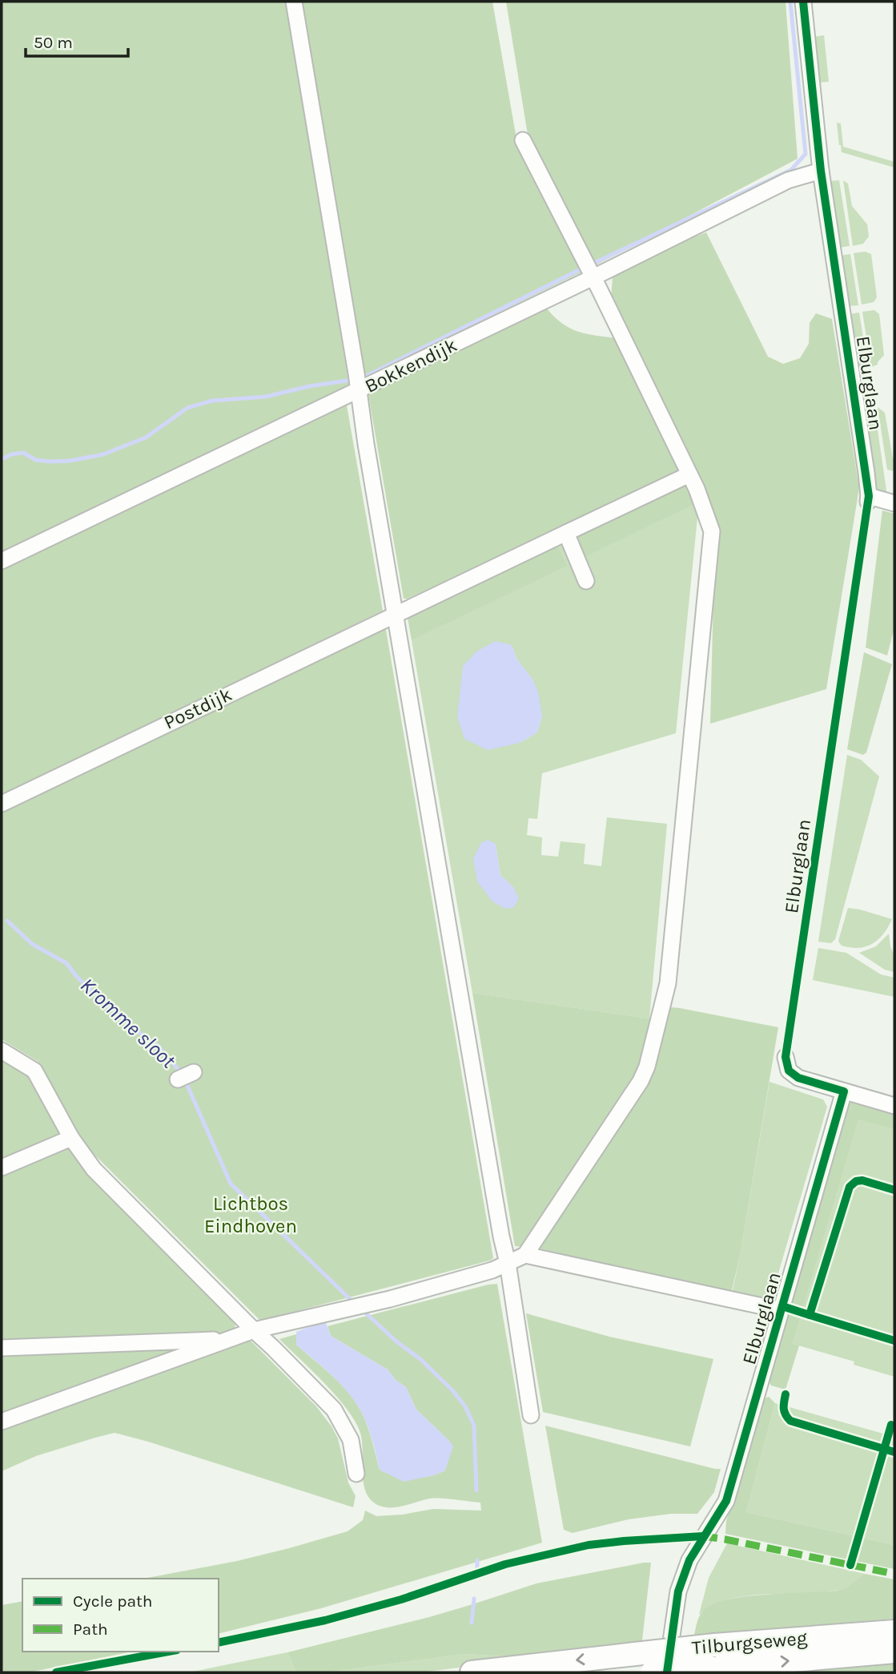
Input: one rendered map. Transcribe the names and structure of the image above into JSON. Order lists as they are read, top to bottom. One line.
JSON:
{"streets":{"highway":["Tilburgseweg"],"street":["Bokkendijk","Elburglaan","Postdijk"]},"crossings":[["Bokkendijk","Elburglaan"]],"water":["Kromme sloot"],"parks":["Lichtbos Eindhoven"],"legend":["Cycle path","Path"],"scale_bar":"50 m"}
